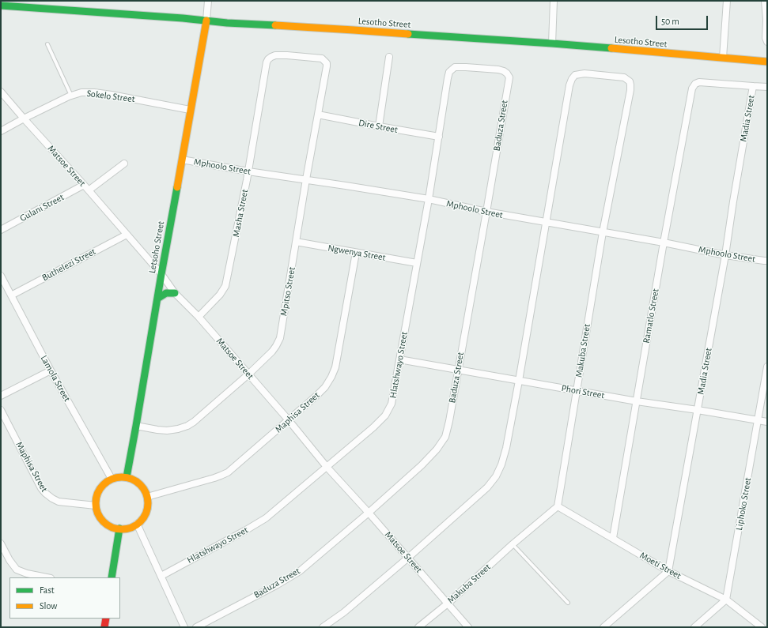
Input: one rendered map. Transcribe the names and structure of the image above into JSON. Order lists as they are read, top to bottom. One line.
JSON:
{"streets":{"street":["Lesotho Street","Sokelo Street","Madia Street","Baduza Street","Dire Street","Matsoe Street","Mphoolo Street","Gulani Street","Masha Street","Letsoho Street","Ngwenya Street","Buthelezi Street","Mpitso Street","Ramatlo Street","Makuba Street","Hlatshwayo Street","Lamola Street","Phori Street","Maphisa Street","Liphoko Street","Moeti Street"]},"crossings":[["Lesotho Street","Letsoho Street"],["Sokelo Street","Matsoe Street"],["Sokelo Street","Letsoho Street"],["Madia Street","Mphoolo Street"],["Madia Street","Ramatlo Street"],["Madia Street","Phori Street"],["Madia Street","Moeti Street"],["Baduza Street","Matsoe Street"],["Baduza Street","Mphoolo Street"],["Baduza Street","Hlatshwayo Street"],["Baduza Street","Phori Street"],["Dire Street","Mpitso Street"],["Dire Street","Hlatshwayo Street"],["Matsoe Street","Gulani Street"],["Matsoe Street","Masha Street"],["Matsoe Street","Letsoho Street"],["Matsoe Street","Buthelezi Street"],["Matsoe Street","Mpitso Street"],["Matsoe Street","Makuba Street"],["Matsoe Street","Hlatshwayo Street"],["Matsoe Street","Maphisa Street"],["Mphoolo Street","Masha Street"],["Mphoolo Street","Letsoho Street"],["Mphoolo Street","Mpitso Street"],["Mphoolo Street","Ramatlo Street"],["Mphoolo Street","Makuba Street"],["Mphoolo Street","Hlatshwayo Street"],["Masha Street","Mpitso Street"],["Letsoho Street","Mpitso Street"],["Letsoho Street","Lamola Street"],["Letsoho Street","Maphisa Street"],["Ngwenya Street","Mpitso Street"],["Ngwenya Street","Hlatshwayo Street"],["Ngwenya Street","Maphisa Street"],["Buthelezi Street","Lamola Street"],["Ramatlo Street","Phori Street"],["Ramatlo Street","Moeti Street"],["Makuba Street","Phori Street"],["Makuba Street","Moeti Street"],["Hlatshwayo Street","Phori Street"],["Lamola Street","Maphisa Street"],["Phori Street","Liphoko Street"],["Liphoko Street","Moeti Street"]],"legend":["Fast","Slow"],"scale_bar":"50 m"}
